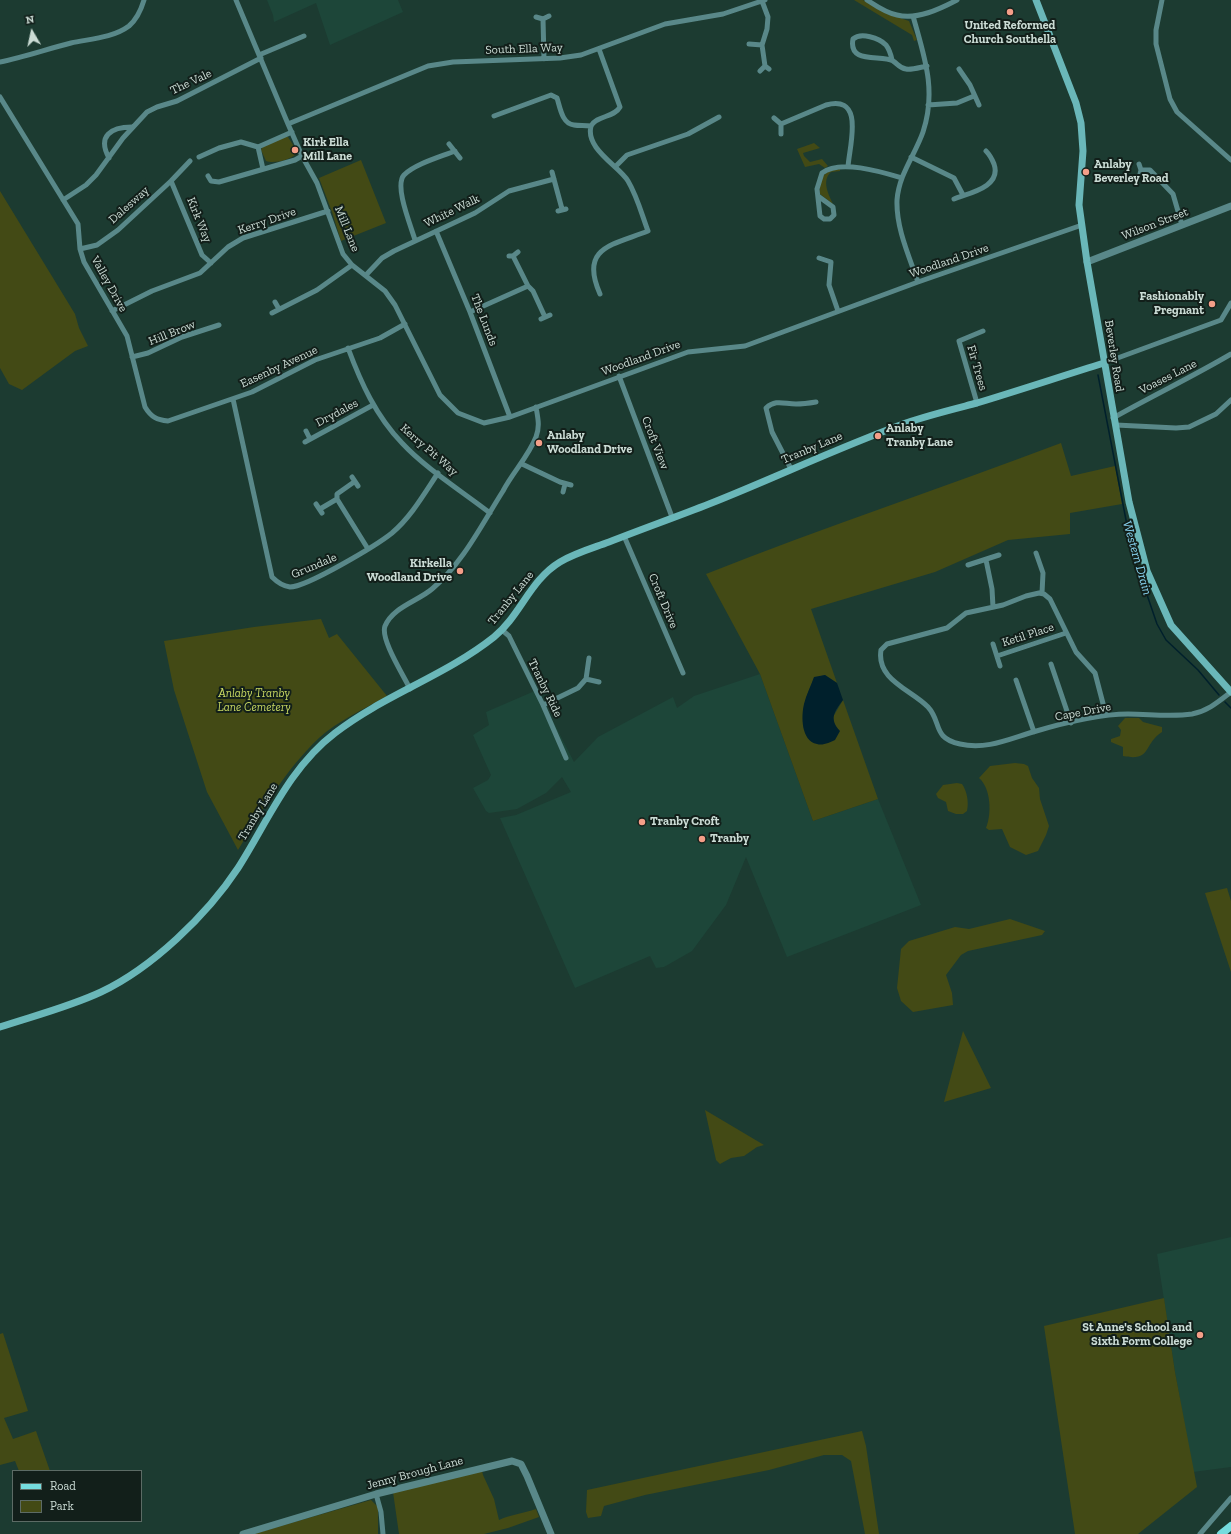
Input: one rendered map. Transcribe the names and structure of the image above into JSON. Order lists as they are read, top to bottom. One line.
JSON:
{"streets":{"main road":["Beverley Road","Tranby Lane"],"street":["South Ella Way","The Vale","Dalesway","White Walk","Kirk Way","Kerry Drive","Wilson Street","Mill Lane","Woodland Drive","Valley Drive","The Lunds","Hill Brow","Easenby Avenue","Fir Trees","Voases Lane","Drydales","Croft View","Kerry Pit Way","Grundale","Croft Drive","Ketil Place","Tranby Ride","Cape Drive","Jenny Brough Lane"]},"crossings":[["South Ella Way","Mill Lane"],["The Vale","Mill Lane"],["The Vale","Valley Drive"],["Dalesway","Kirk Way"],["Dalesway","Valley Drive"],["White Walk","Mill Lane"],["White Walk","The Lunds"],["Kirk Way","Kerry Drive"],["Kerry Drive","Mill Lane"],["Kerry Drive","Valley Drive"],["Wilson Street","Beverley Road"],["Mill Lane","Woodland Drive"],["Mill Lane","The Lunds"],["Mill Lane","Easenby Avenue"],["Woodland Drive","Beverley Road"],["Woodland Drive","Croft View"],["Valley Drive","Hill Brow"],["Valley Drive","Easenby Avenue"],["Beverley Road","Voases Lane"],["Beverley Road","Tranby Lane"],["Beverley Road","Cape Drive"],["Easenby Avenue","Kerry Pit Way"],["Easenby Avenue","Grundale"],["Fir Trees","Tranby Lane"],["Drydales","Kerry Pit Way"],["Croft View","Tranby Lane"],["Tranby Lane","Croft Drive"],["Tranby Lane","Tranby Ride"],["Kerry Pit Way","Grundale"]],"water":["Western Drain"],"parks":["Anlaby Tranby Lane Cemetery"],"places":["United Reformed Church Southella","Kirk Ella Mill Lane","Anlaby Beverley Road","Fashionably Pregnant","Anlaby Tranby Lane","Anlaby Woodland Drive","Kirkella Woodland Drive","Tranby Croft","Tranby","St Anne's School and Sixth Form College"],"legend":["Road","Park"],"north":"top"}
